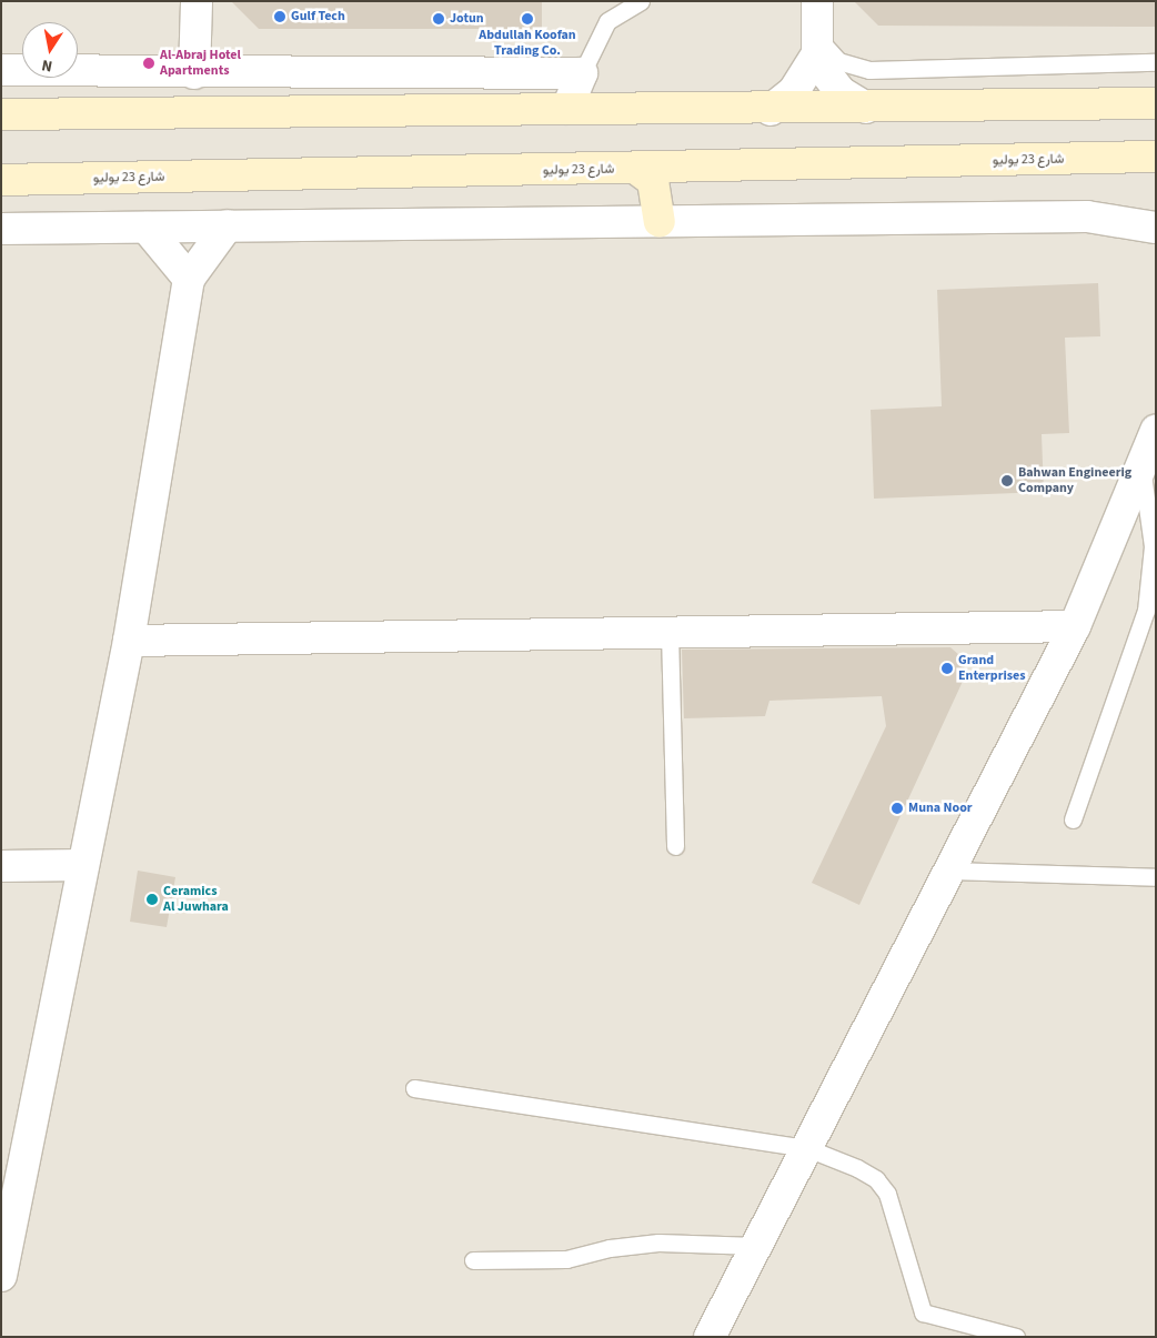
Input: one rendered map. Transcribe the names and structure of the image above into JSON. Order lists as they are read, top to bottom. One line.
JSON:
{"streets":{"main road":["شارع 23 يوليو"]},"places":["Gulf Tech","Jotun","Abdullah Koofan Trading Co.","Al-Abraj Hotel Apartments","Bahwan Engineerig Company","Grand Enterprises","Muna Noor","Ceramics Al Juwhara"],"north":"bottom"}
